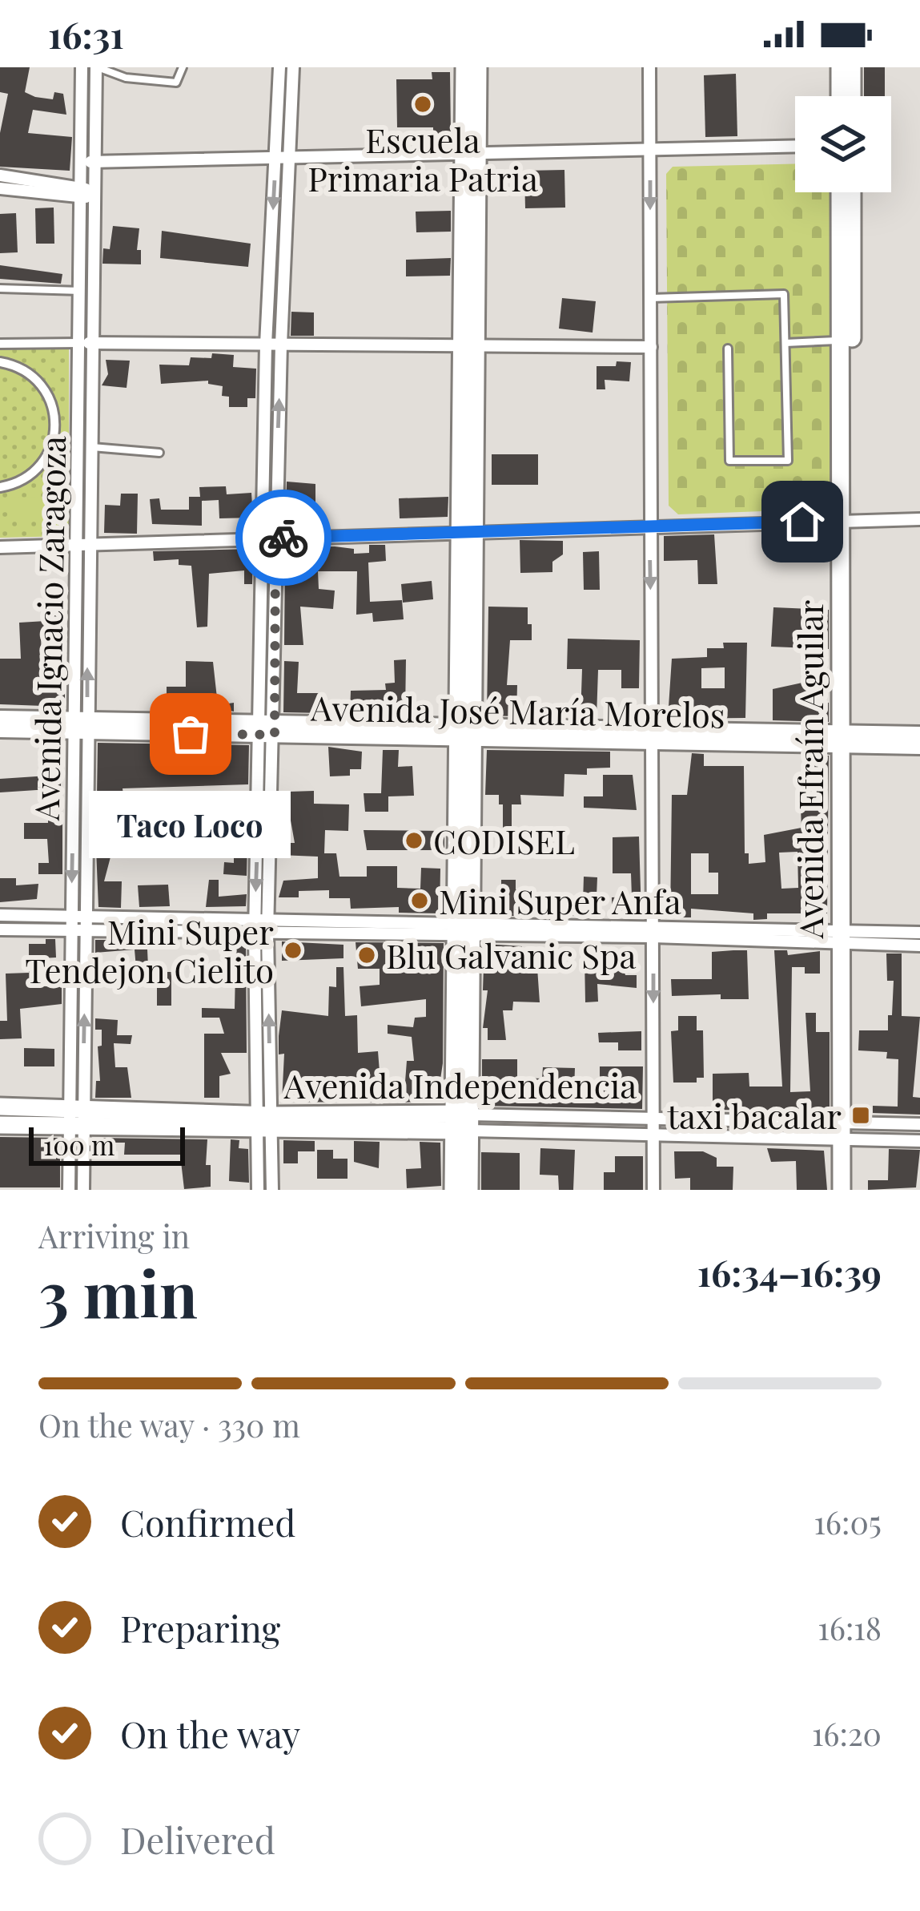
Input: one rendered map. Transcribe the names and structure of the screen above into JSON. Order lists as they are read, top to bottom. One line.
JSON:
{"streets":{"main road":["Avenida Efraín Aguilar","Avenida Independencia"],"street":["Avenida Ignacio Zaragoza","Avenida José María Morelos"]},"crossings":[["Avenida Ignacio Zaragoza","Avenida José María Morelos"],["Avenida Ignacio Zaragoza","Avenida Independencia"],["Avenida José María Morelos","Avenida Efraín Aguilar"],["Avenida Efraín Aguilar","Avenida Independencia"]],"places":{"other":["Escuela Primaria Patria","Taco Loco","CODISEL","Mini Super Anfa","Mini Super Tendejon Cielito","Blu Galvanic Spa"],"transit":["taxi bacalar"]},"scale_bar":"100 m","page":{"status":"16:31","bubble":"Taco Loco","scale":"100 m","heading":["3 min","Arriving in","16:34–16:39"],"bar":"On the way · 330 m","list":[["Confirmed","16:05"],["Preparing","16:18"],["On the way","16:20"],"Delivered"]}}
